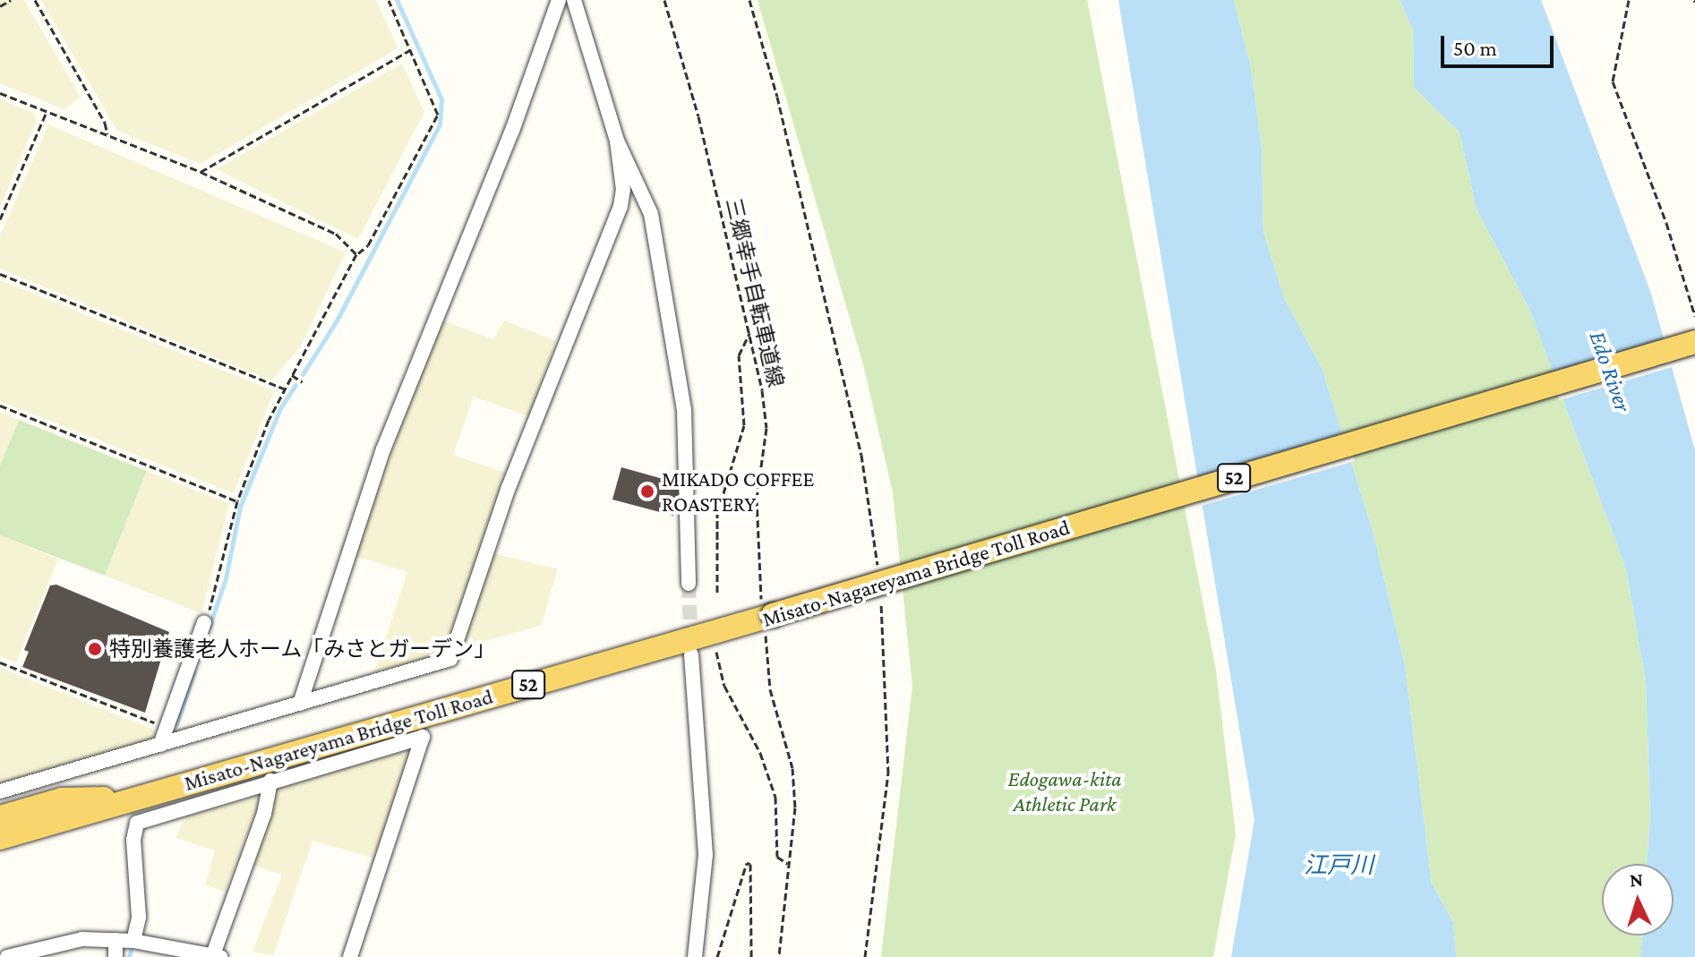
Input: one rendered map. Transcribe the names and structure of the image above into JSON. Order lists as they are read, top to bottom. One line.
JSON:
{"streets":{"main road":["52","Misato-Nagareyama Bridge Toll Road"],"path":["三郷幸手自転車道線"]},"crossings":[["三郷幸手自転車道線","Misato-Nagareyama Bridge Toll Road"]],"water":["Edo River","江戸川"],"parks":["Edogawa-kita Athletic Park"],"places":["MIKADO COFFEE ROASTERY","特別養護老人ホーム「みさとガーデン」"],"scale_bar":"50 m","north":"top"}
